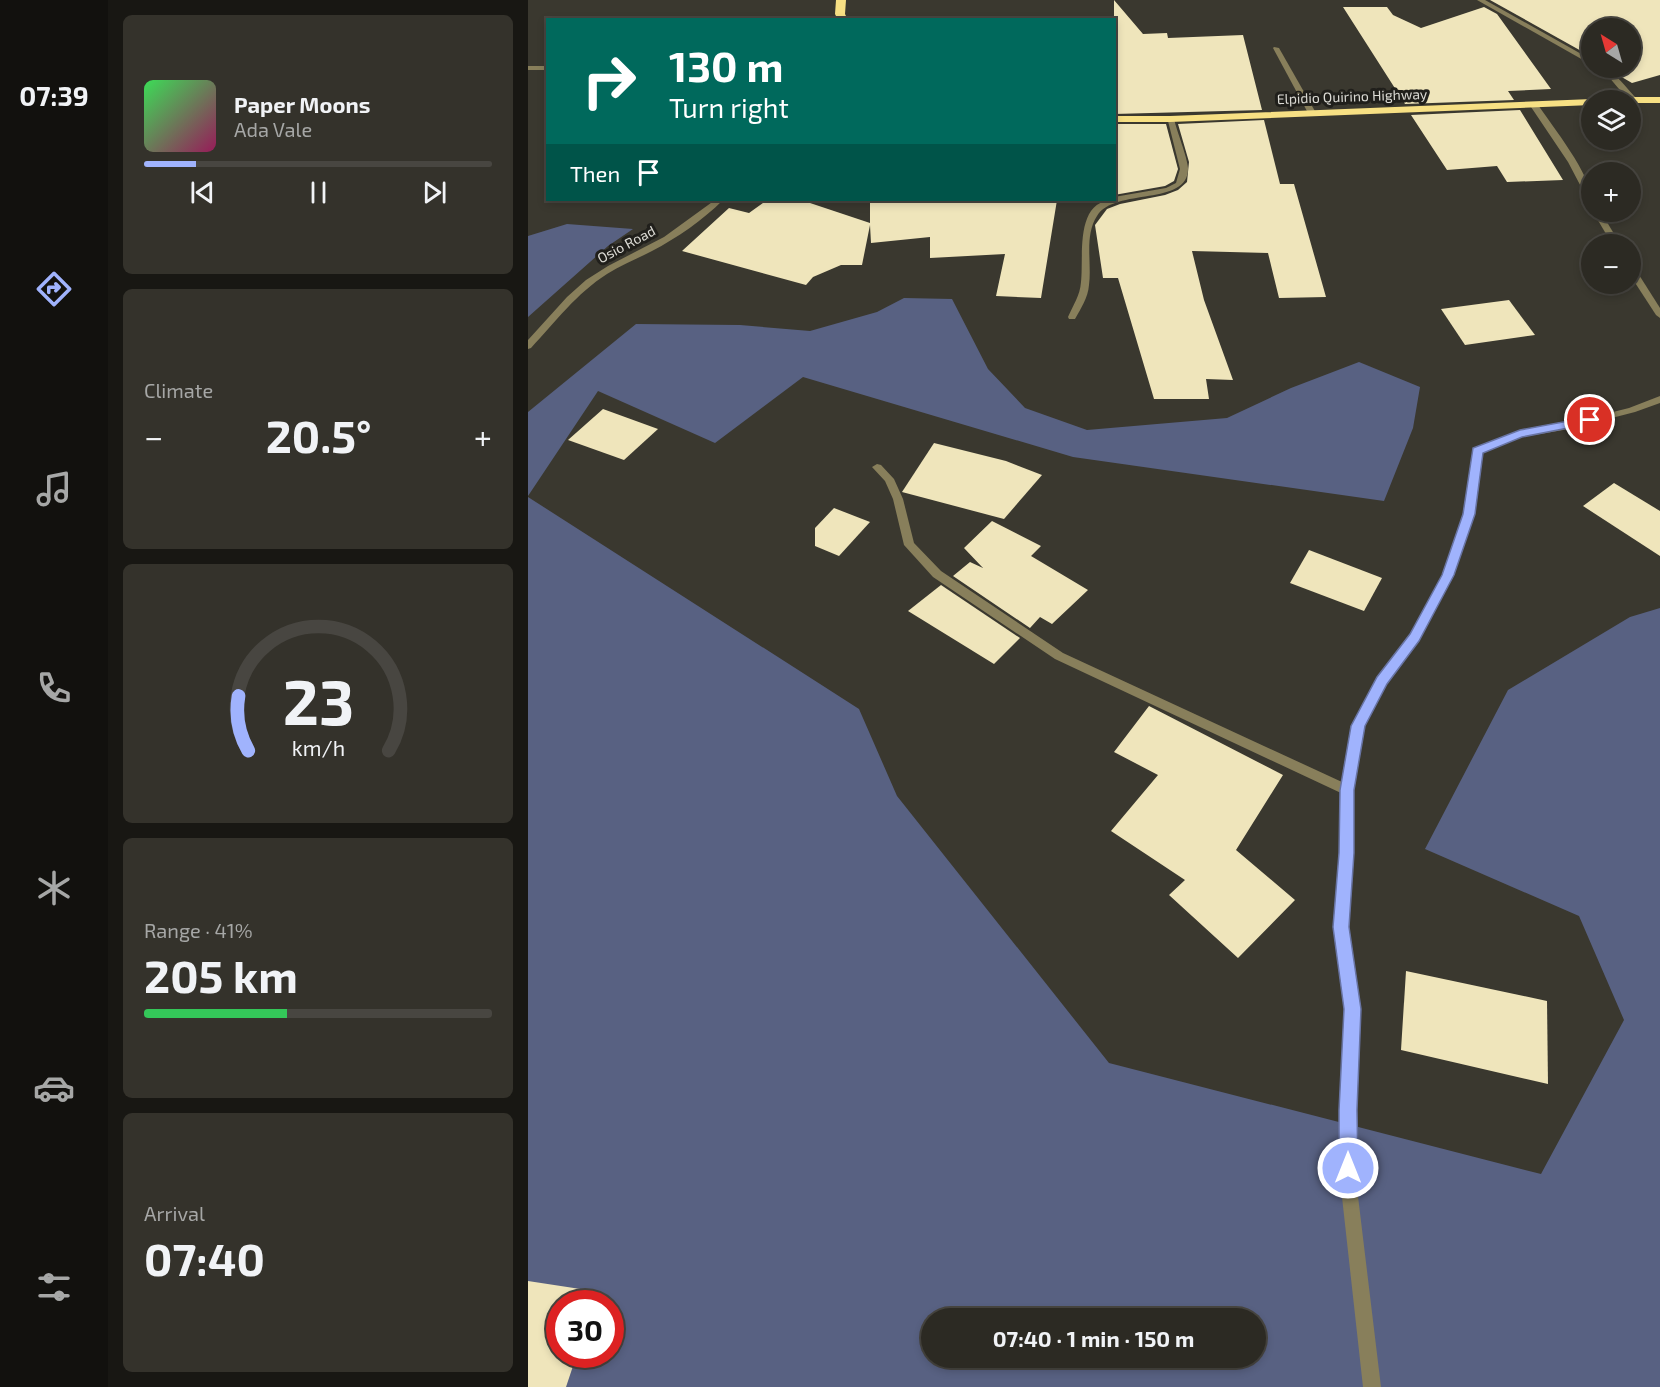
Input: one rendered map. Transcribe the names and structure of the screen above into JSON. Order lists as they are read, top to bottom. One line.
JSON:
{"streets":{"highway":["Elpidio Quirino Highway"],"street":["Osio Road"]},"north":"top left","page":{"tabs":"07:39","map_buttons":["+","−"],"turn":["130 m","Turn right"],"song":["Paper Moons","Ada Vale"],"then":"Then","tile":["Climate",["Range · 41%","205 km"],["Arrival","07:40"]],"heat":["−","20.5°","+"],"limit":"30","trip":"07:40 · 1 min · 150 m","gauge":["23","km/h"]}}
